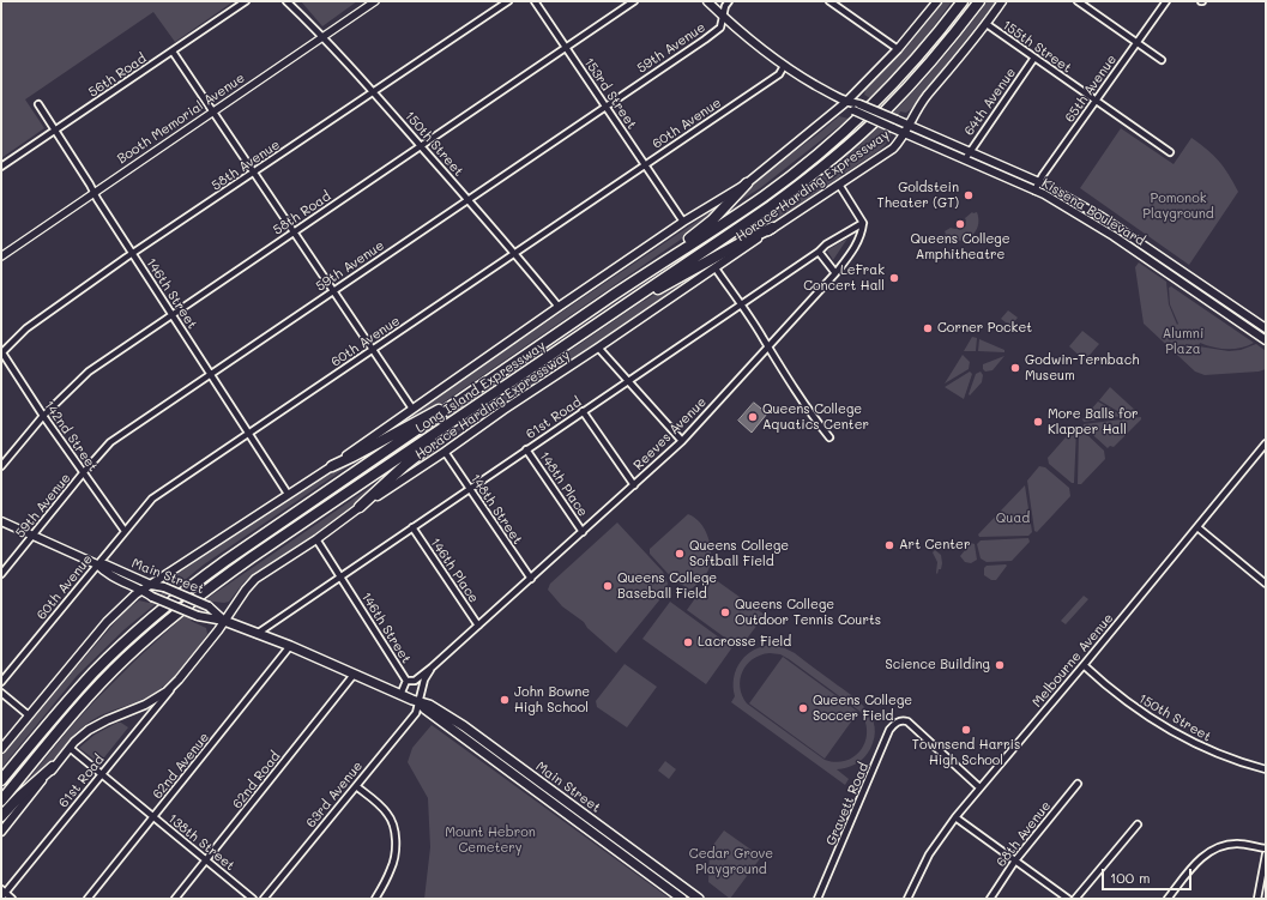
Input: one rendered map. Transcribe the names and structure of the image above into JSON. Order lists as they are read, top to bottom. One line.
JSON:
{"streets":{"highway":["Long Island Expressway"],"main road":["Horace Harding Expressway","Kissena Boulevard","Main Street"],"street":["155th Street","59th Avenue","56th Road","65th Avenue","153rd Street","64th Avenue","Booth Memorial Avenue","60th Avenue","150th Street","58th Avenue","58th Road","146th Street","61st Road","Reeves Avenue","142nd Street","148th Place","148th Street","146th Place","Melbourne Avenue","62nd Avenue","62nd Road","63rd Avenue","Gravett Road","68th Avenue","138th Street"]},"crossings":[["155th Street","65th Avenue"],["155th Street","64th Avenue"],["155th Street","Horace Harding Expressway"],["59th Avenue","153rd Street"],["59th Avenue","150th Street"],["59th Avenue","Kissena Boulevard"],["59th Avenue","146th Street"],["59th Avenue","142nd Street"],["59th Avenue","Main Street"],["56th Road","146th Street"],["65th Avenue","Kissena Boulevard"],["153rd Street","60th Avenue"],["153rd Street","58th Road"],["64th Avenue","Kissena Boulevard"],["Booth Memorial Avenue","150th Street"],["Booth Memorial Avenue","146th Street"],["60th Avenue","150th Street"],["60th Avenue","Kissena Boulevard"],["60th Avenue","146th Street"],["60th Avenue","142nd Street"],["60th Avenue","Main Street"],["150th Street","58th Avenue"],["150th Street","58th Road"],["150th Street","Melbourne Avenue"],["58th Avenue","146th Street"],["58th Avenue","142nd Street"],["Horace Harding Expressway","Kissena Boulevard"],["Horace Harding Expressway","146th Street"],["Horace Harding Expressway","61st Road"],["Horace Harding Expressway","148th Street"],["Horace Harding Expressway","Main Street"],["Horace Harding Expressway","138th Street"],["58th Road","146th Street"],["58th Road","142nd Street"],["146th Street","61st Road"],["146th Street","Reeves Avenue"],["61st Road","Reeves Avenue"],["61st Road","148th Place"],["61st Road","148th Street"],["61st Road","146th Place"],["61st Road","Main Street"],["61st Road","138th Street"],["Reeves Avenue","148th Place"],["Reeves Avenue","148th Street"],["Reeves Avenue","146th Place"],["Reeves Avenue","Main Street"],["Reeves Avenue","63rd Avenue"],["Main Street","62nd Avenue"],["Main Street","62nd Road"],["Main Street","63rd Avenue"],["Melbourne Avenue","Gravett Road"],["62nd Avenue","138th Street"],["62nd Road","138th Street"]],"parks":["Pomonok Playground","Alumni Plaza","Quad","Mount Hebron Cemetery","Cedar Grove Playground"],"places":["Goldstein Theater (GT)","Queens College Amphitheatre","LeFrak Concert Hall","Corner Pocket","Godwin-Ternbach Museum","Queens College Aquatics Center","More Balls for Klapper Hall","Art Center","Queens College Softball Field","Queens College Baseball Field","Queens College Outdoor Tennis Courts","Lacrosse Field","Science Building","John Bowne High School","Queens College Soccer Field","Townsend Harris High School"],"scale_bar":"100 m"}
